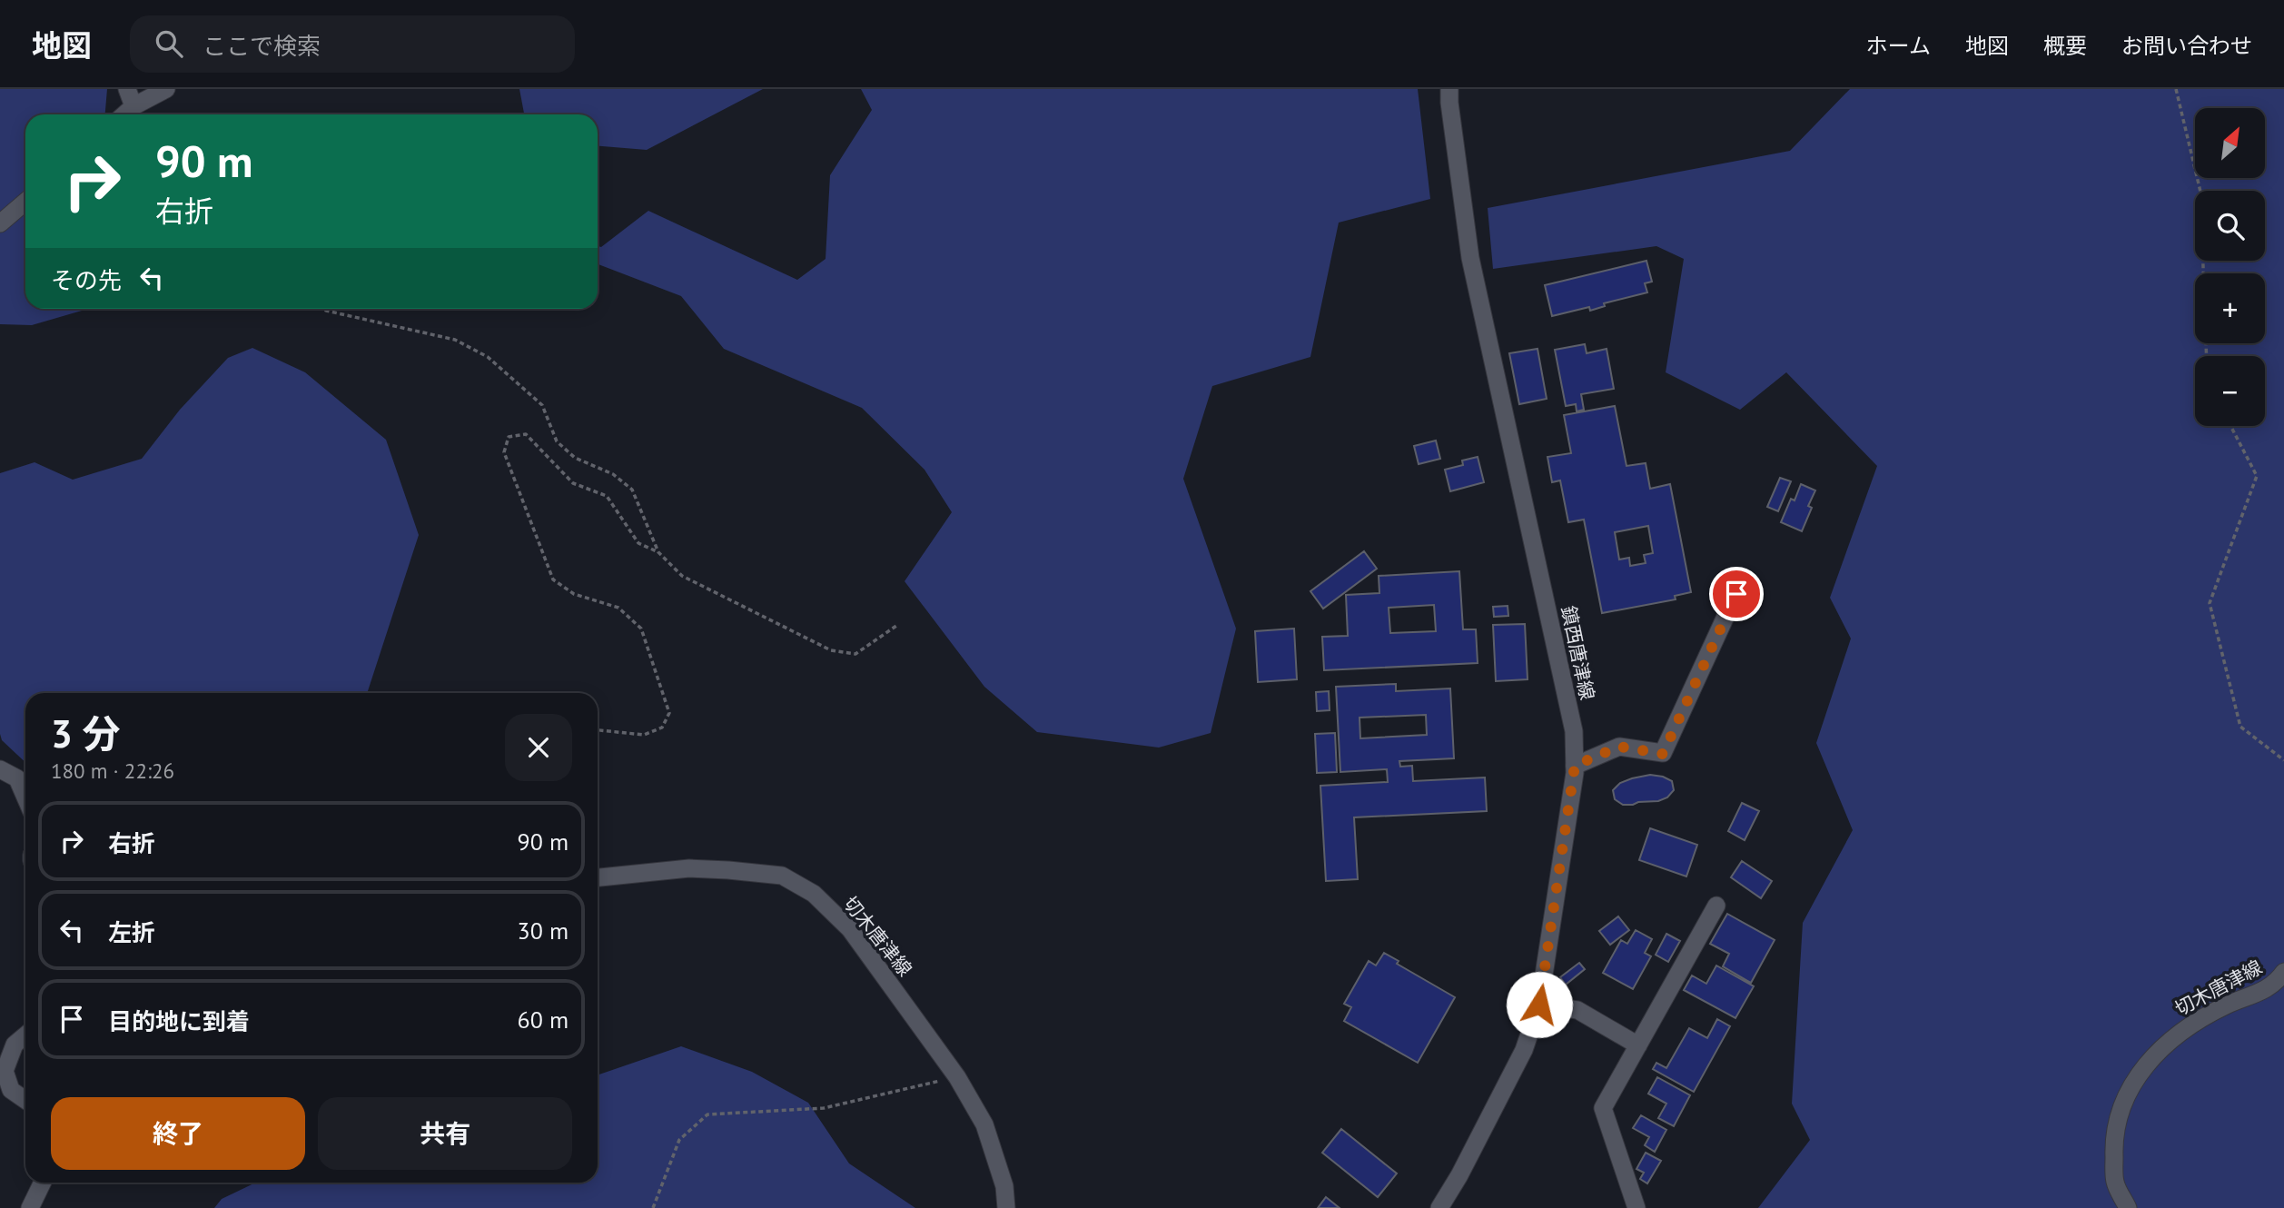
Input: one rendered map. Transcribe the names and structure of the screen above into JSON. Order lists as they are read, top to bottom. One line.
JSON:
{"streets":{"main road":["鎮西唐津線","切木唐津線"]},"north":"top right","page":{"header":"地図","search":"ここで検索","nav":["ホーム","地図","概要","お問い合わせ"],"map_buttons":["+","−"],"turn":["90 m","右折"],"then":"その先","heading":["3 分","180 m · 22:26"],"list":[{"name":"右折","value":"90 m"},{"name":"左折","value":"30 m"},{"name":"目的地に到着","value":"60 m"}],"buttons":["終了","共有"]}}
